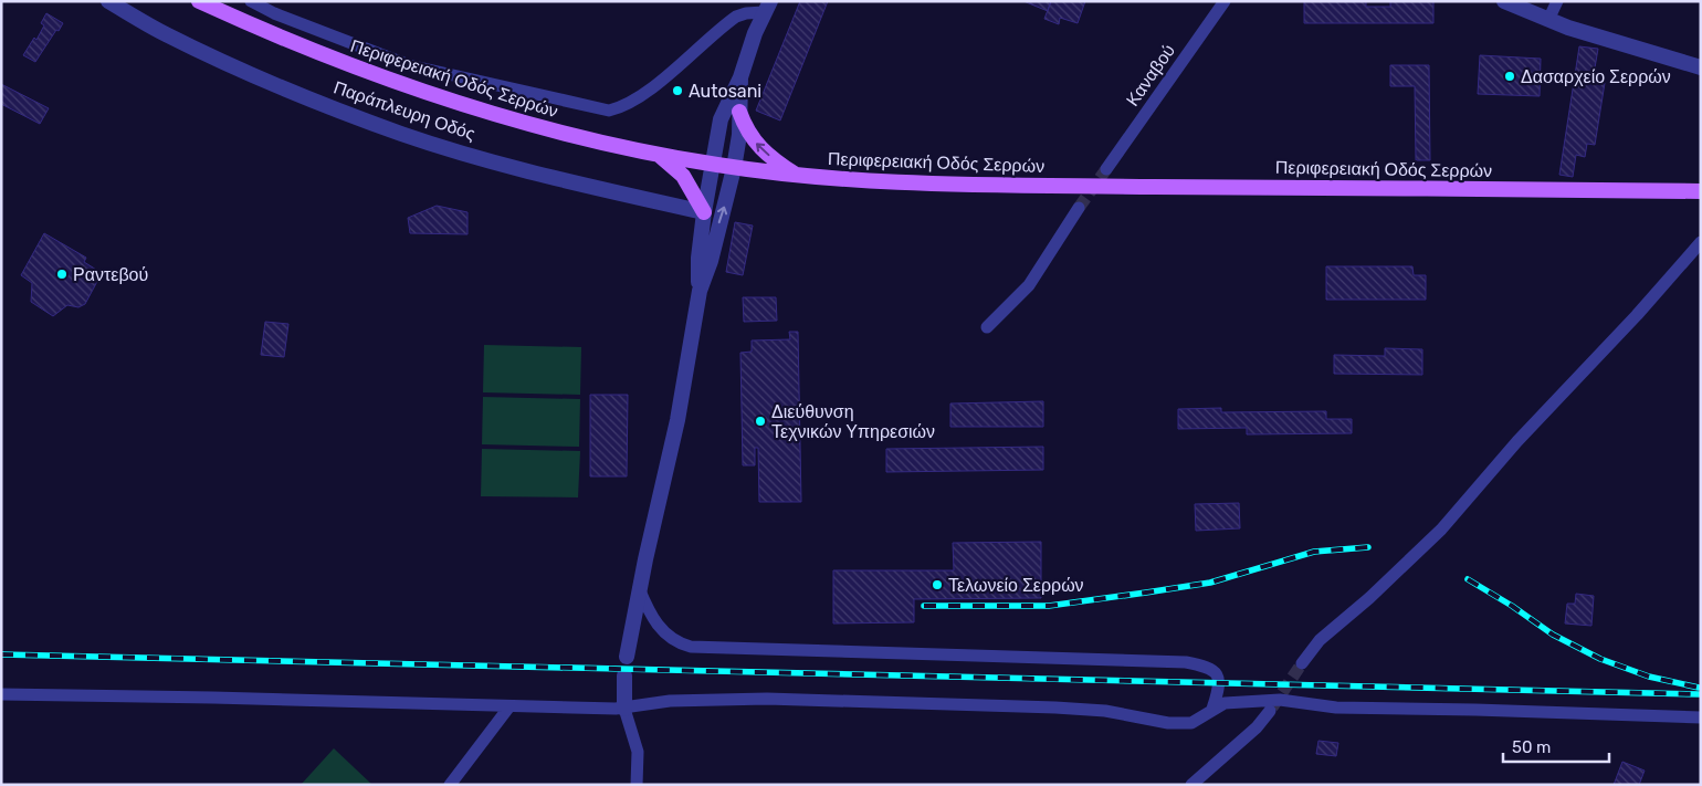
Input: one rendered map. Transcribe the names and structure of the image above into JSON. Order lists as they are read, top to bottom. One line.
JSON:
{"streets":{"main road":["Περιφερειακή Οδός Σερρών"],"street":["Καναβού","Παράπλευρη Οδός"]},"places":["Δασαρχείο Σερρών","Autosani","Ραντεβού","Διεύθυνση Τεχνικών Υπηρεσιών","Τελωνείο Σερρών"],"scale_bar":"50 m"}
